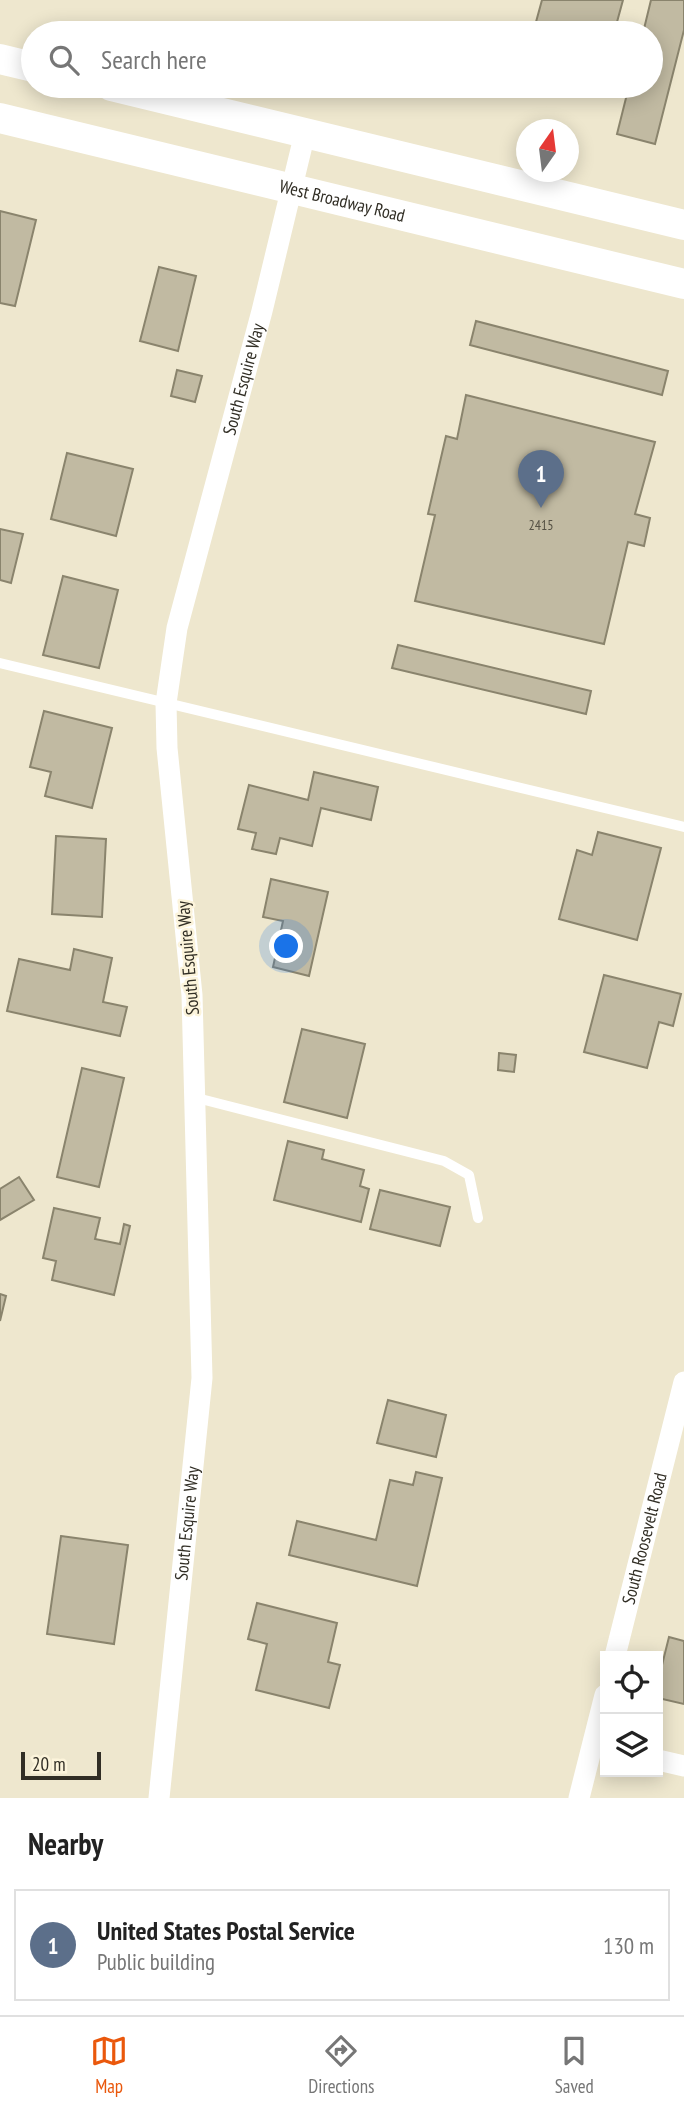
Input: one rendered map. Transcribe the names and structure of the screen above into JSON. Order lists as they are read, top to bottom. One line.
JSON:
{"streets":{"main road":["West Broadway Road"],"street":["South Esquire Way","South Roosevelt Road"]},"crossings":[["West Broadway Road","South Esquire Way"]],"house_numbers":["2415"],"scale_bar":"20 m","north":"top","page":{"search":"Search here","pins":"1","scale":"20 m","heading":"Nearby","list":[{"mark":"1","name":"United States Postal Service","note":"Public building","value":"130 m"}],"nav":["Map","Directions","Saved"]}}
